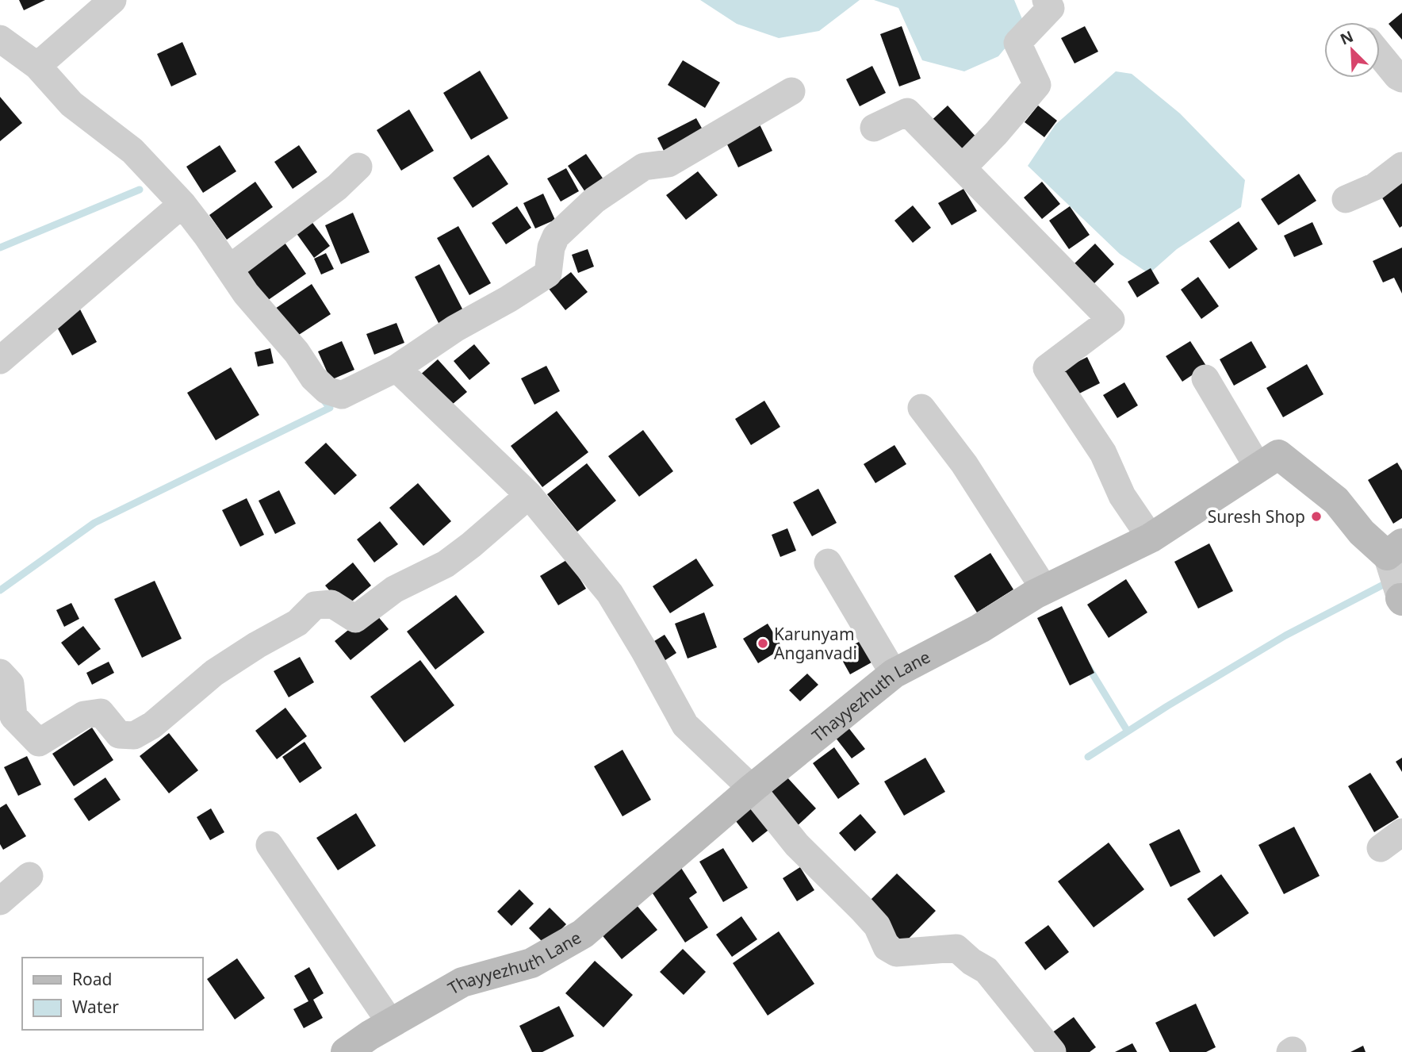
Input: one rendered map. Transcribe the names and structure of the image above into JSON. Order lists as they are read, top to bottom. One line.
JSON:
{"streets":{"street":["Thayyezhuth Lane"]},"places":["Suresh Shop","Karunyam Anganvadi"],"legend":["Road","Water"],"north":"top left"}
